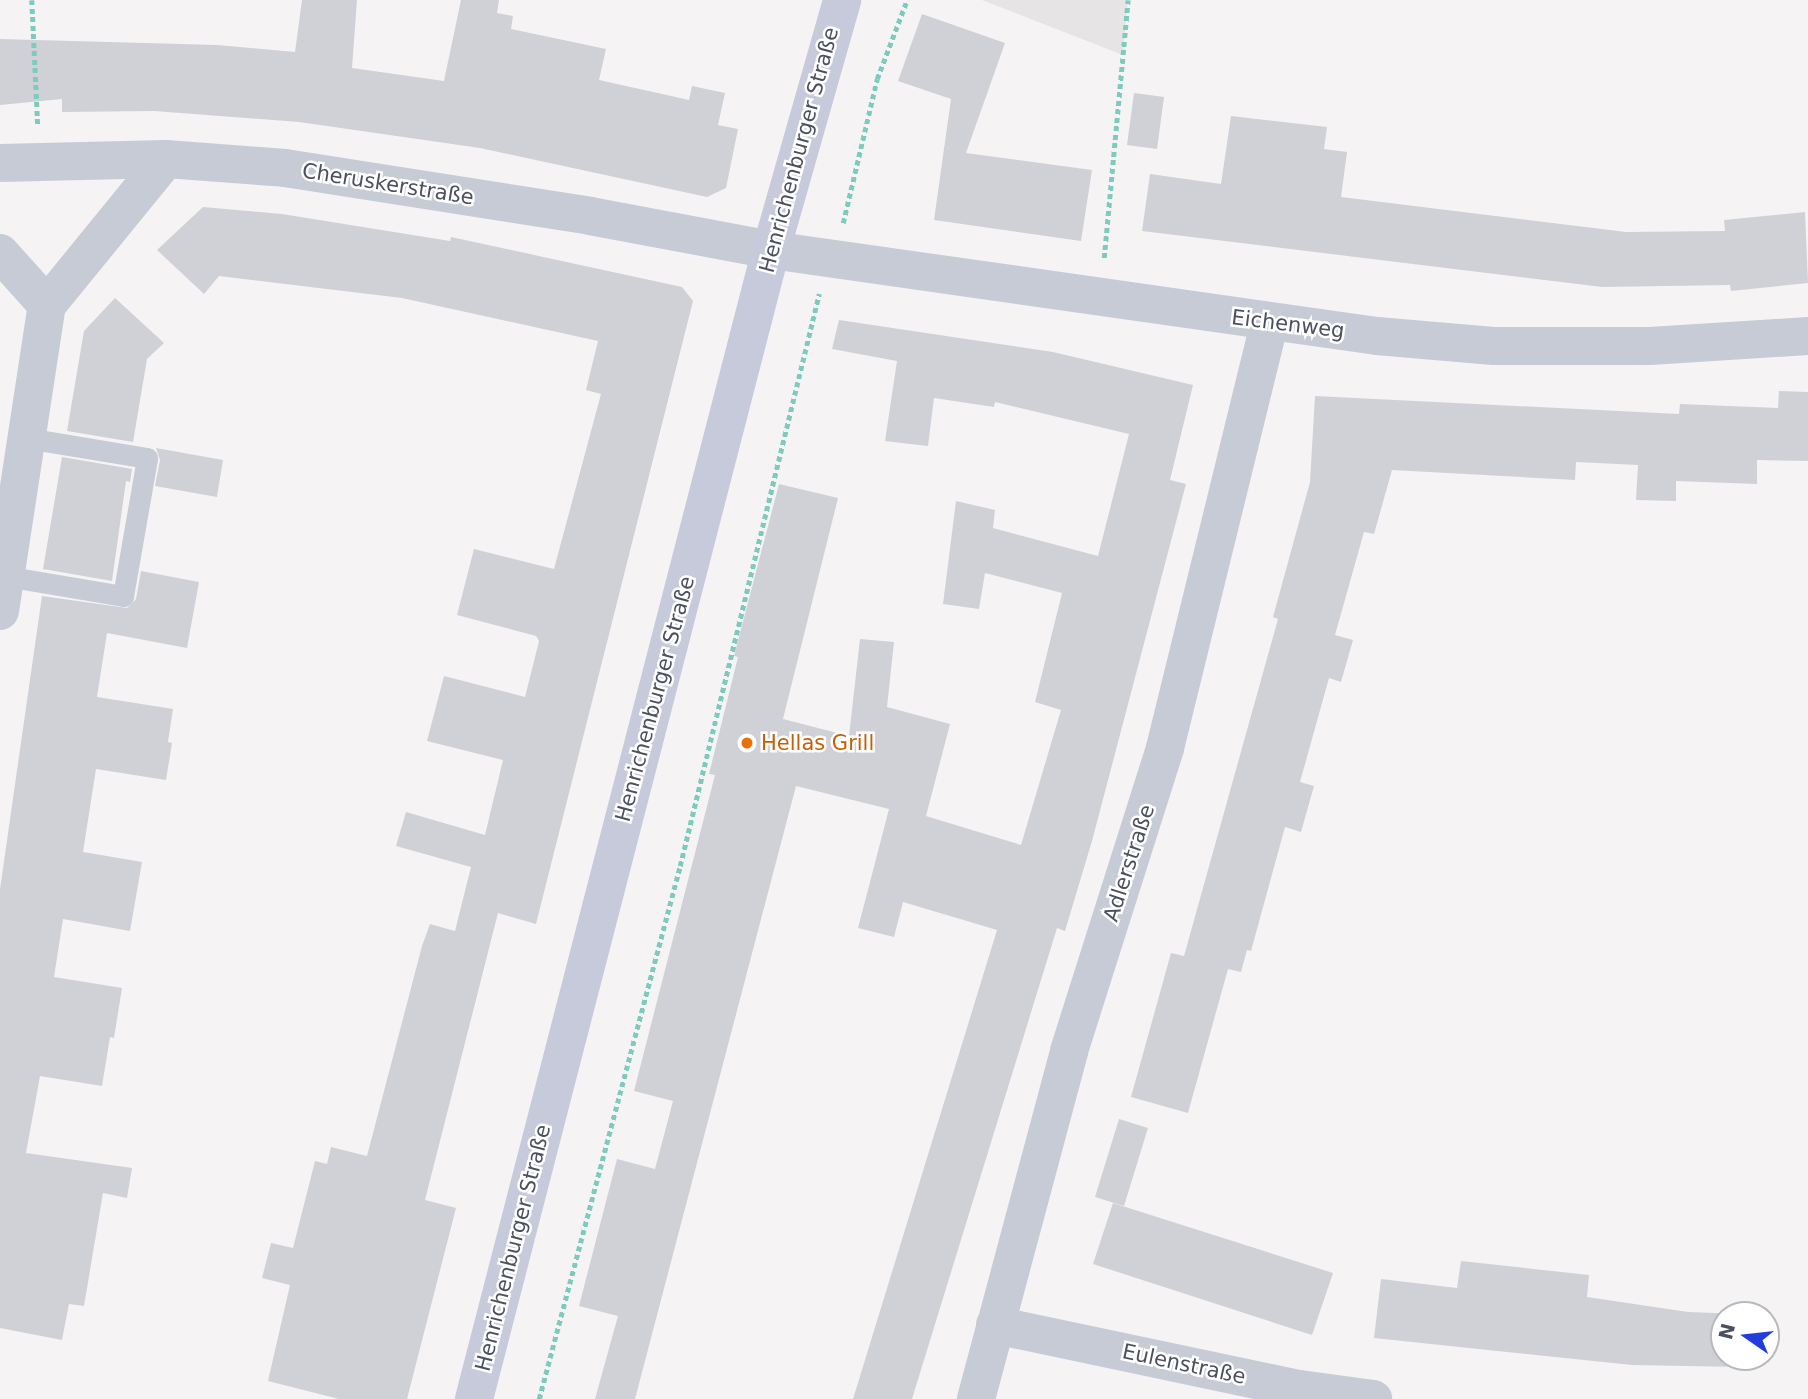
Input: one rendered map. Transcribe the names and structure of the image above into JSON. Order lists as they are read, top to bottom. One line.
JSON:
{"streets":{"main road":["Henrichenburger Straße"],"street":["Cheruskerstraße","Eichenweg","Adlerstraße","Eulenstraße"]},"crossings":[["Henrichenburger Straße","Cheruskerstraße"],["Henrichenburger Straße","Eichenweg"],["Cheruskerstraße","Eichenweg"],["Eichenweg","Adlerstraße"],["Adlerstraße","Eulenstraße"]],"places":["Hellas Grill"],"north":"left"}
